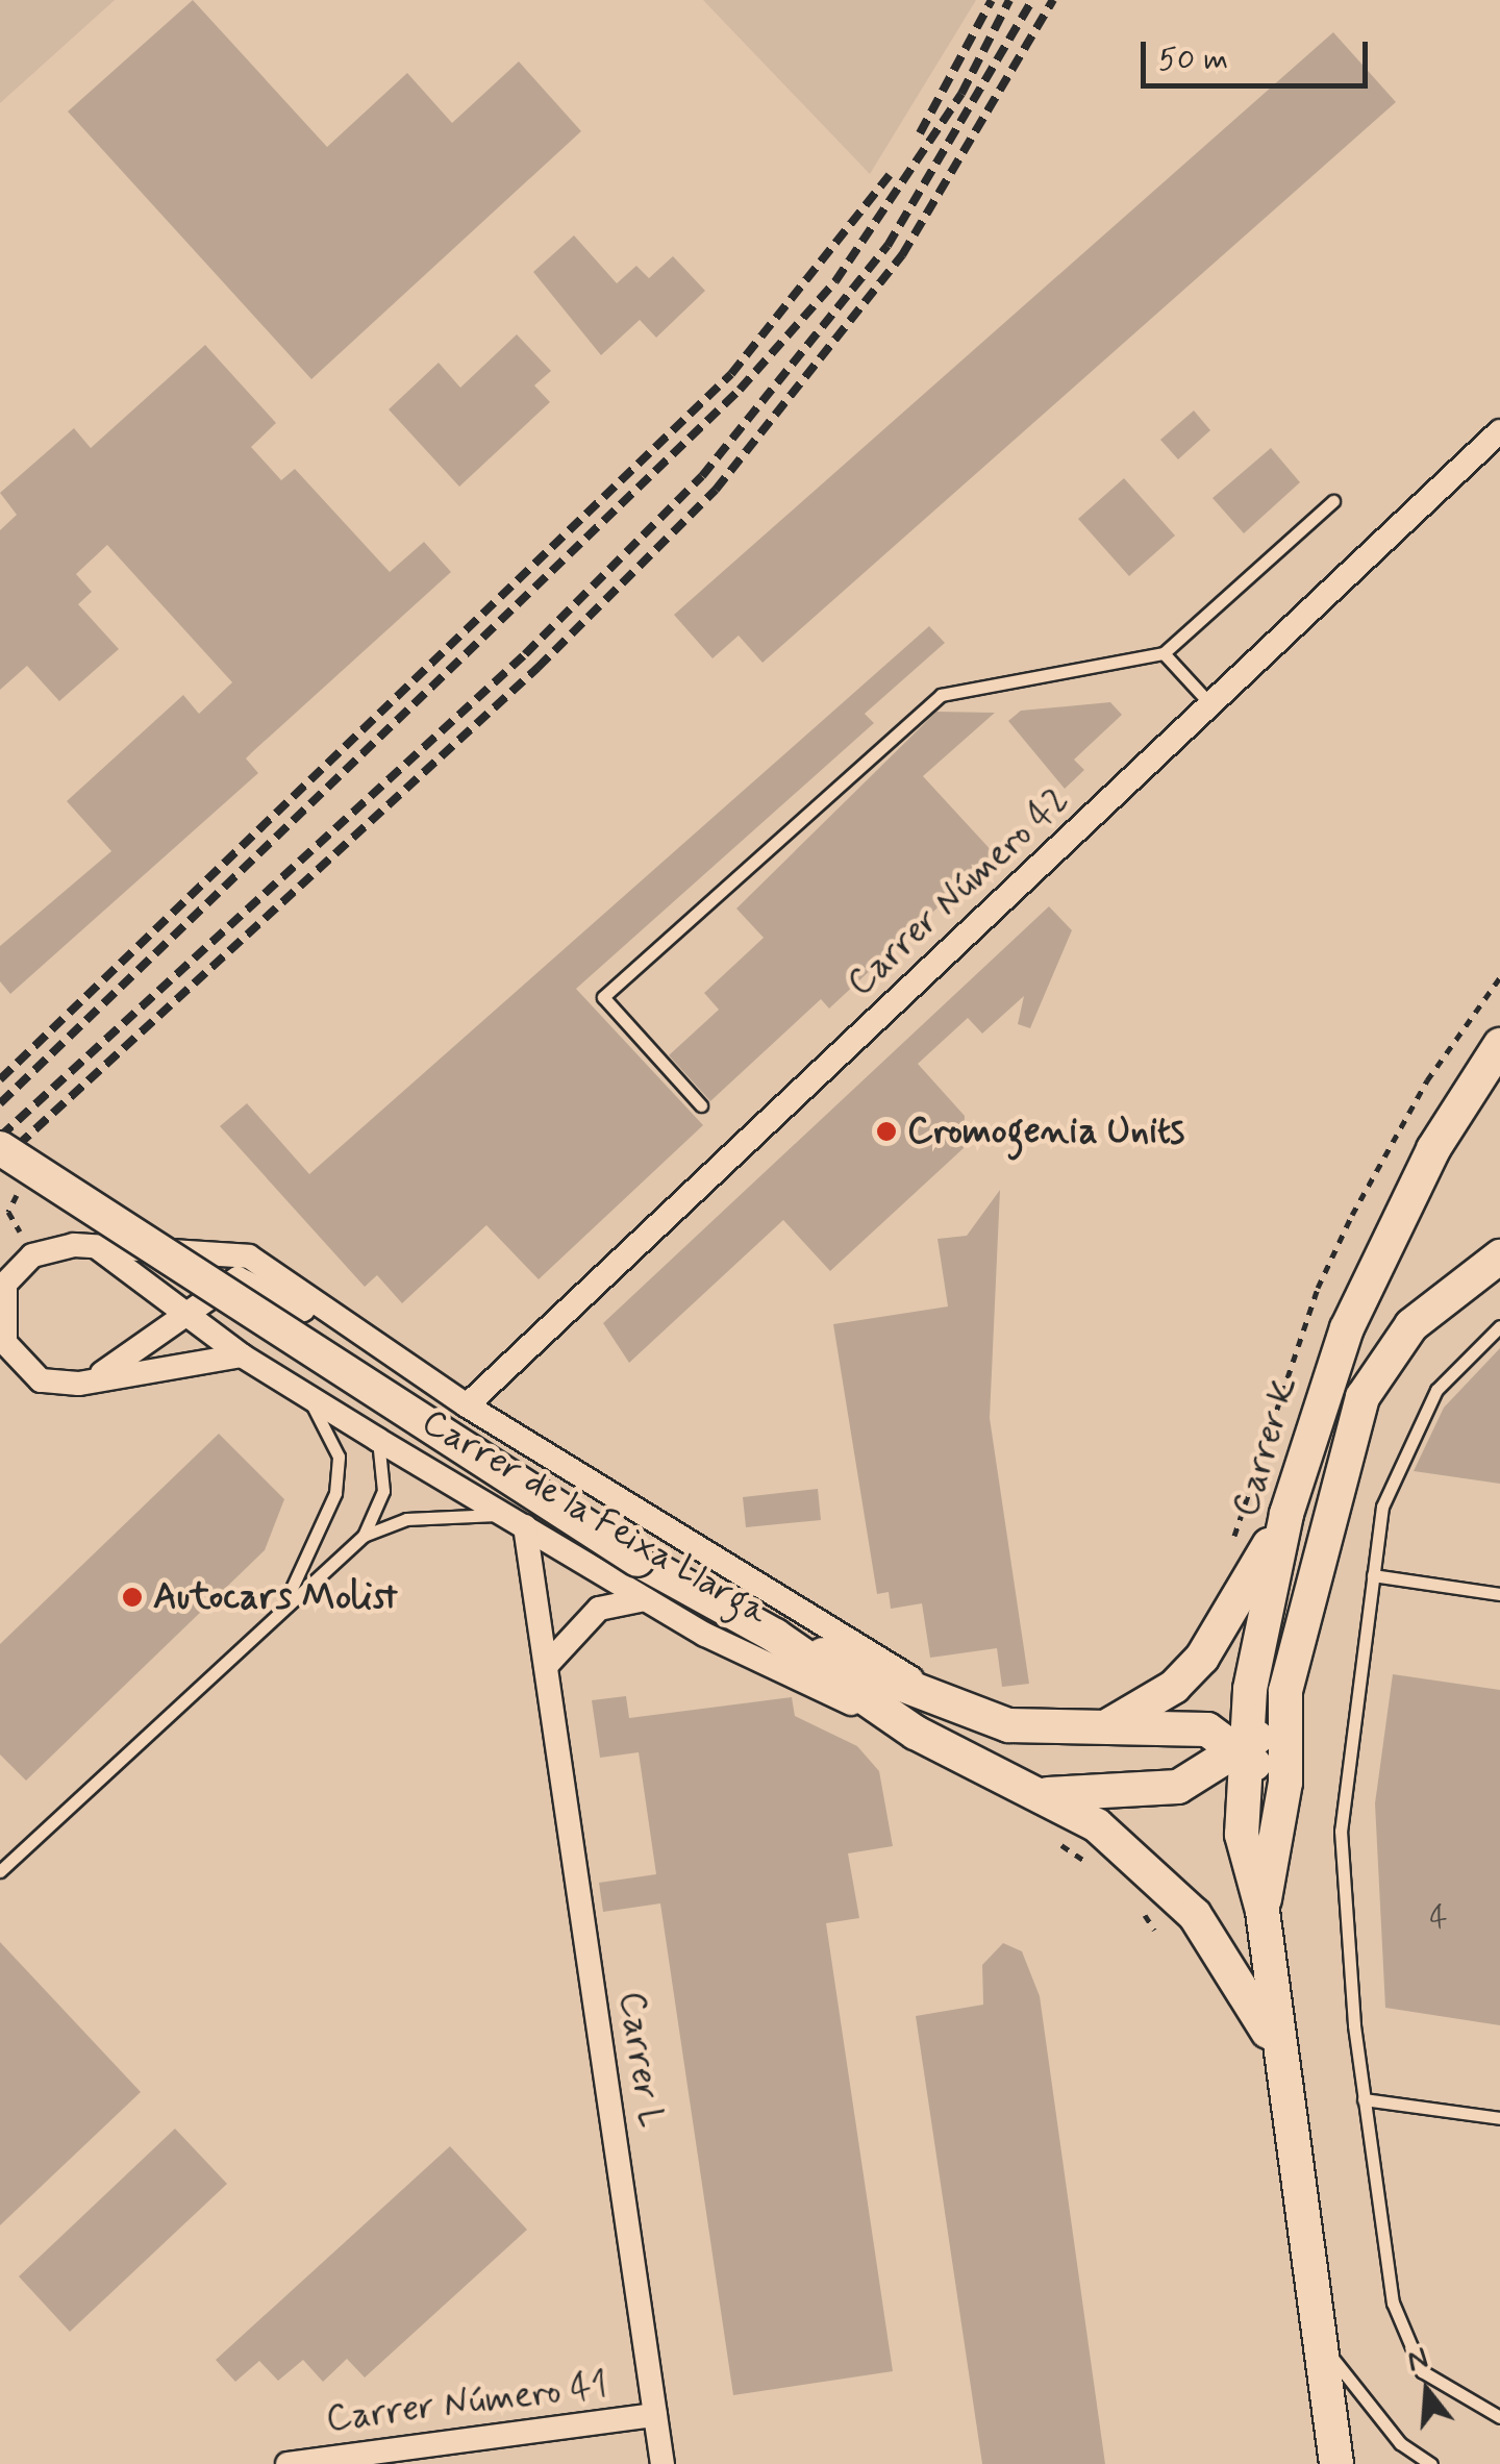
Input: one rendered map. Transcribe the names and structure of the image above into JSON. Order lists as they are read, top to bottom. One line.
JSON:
{"streets":{"main road":["Carrer K","Carrer de la Feixa Llarga"],"street":["Carrer Número 42","Carrer L","Carrer Número 41"]},"crossings":[["Carrer Número 42","Carrer de la Feixa Llarga"],["Carrer K","Carrer de la Feixa Llarga"],["Carrer de la Feixa Llarga","Carrer L"],["Carrer L","Carrer Número 41"]],"places":["Cromogenia Units","Autocars Molist"],"house_numbers":["4"],"scale_bar":"50 m","north":"top"}
